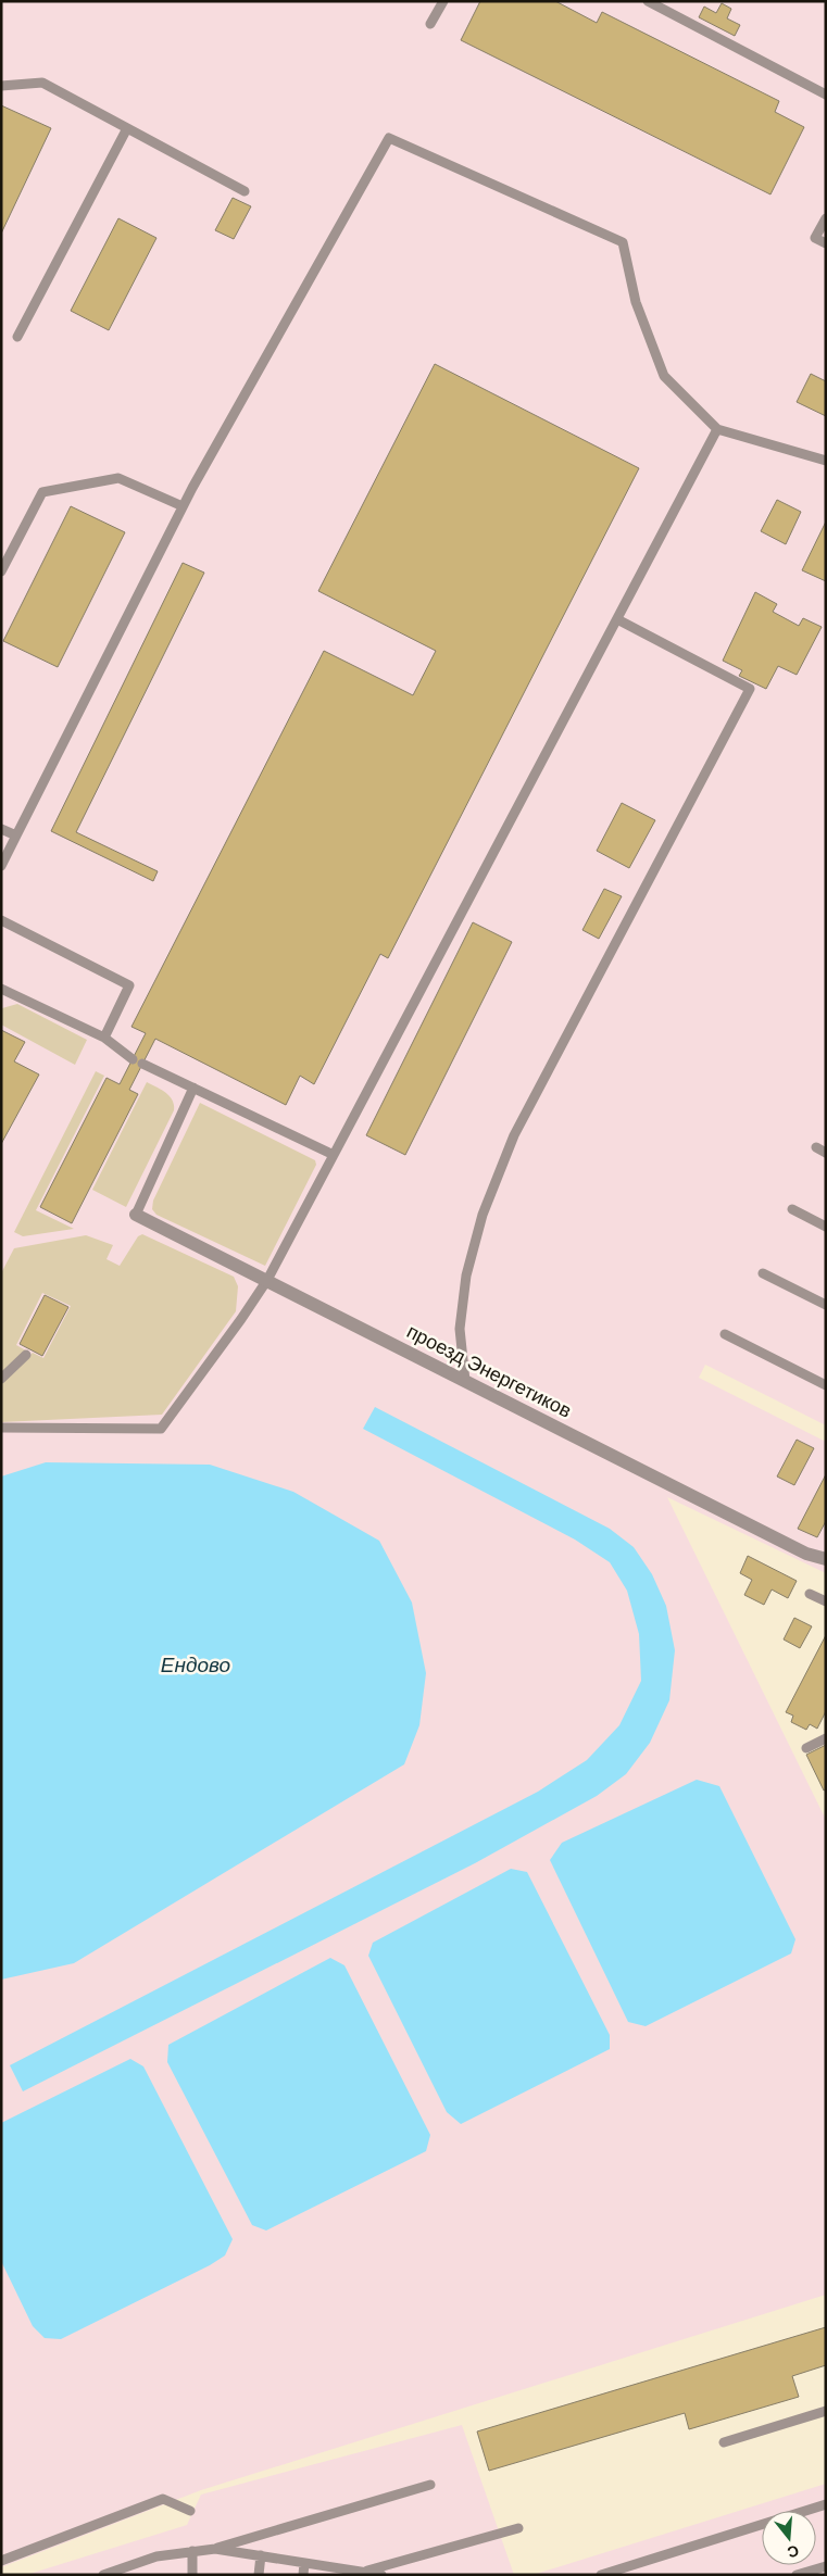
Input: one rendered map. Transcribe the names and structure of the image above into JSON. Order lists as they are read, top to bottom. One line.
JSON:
{"streets":{"street":["проезд Энергетиков"]},"water":["Ендово"],"north":"bottom"}
